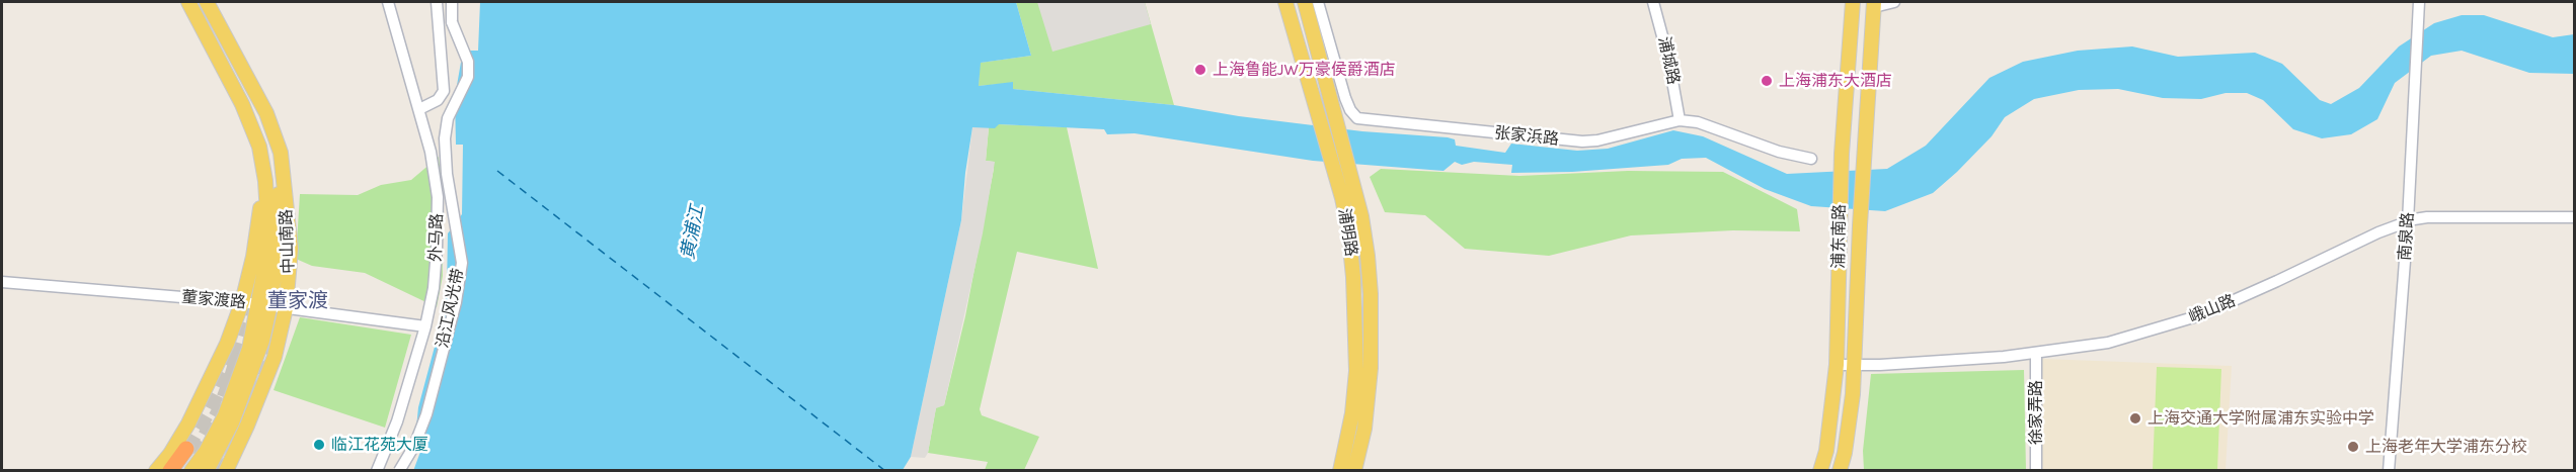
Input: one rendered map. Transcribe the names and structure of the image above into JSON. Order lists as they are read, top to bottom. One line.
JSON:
{"streets":{"main road":["浦明路","浦东南路","中山南路"],"street":["浦城路","张家浜路","南泉路","外马路","董家渡路","沿江风光带","峨山路","徐家弄路"]},"crossings":[["浦城路","张家浜路"],["浦东南路","峨山路"],["南泉路","峨山路"],["外马路","董家渡路"],["中山南路","董家渡路"],["峨山路","徐家弄路"]],"districts":["董家渡"],"water":["黄浦江"],"places":["上海鲁能JW万豪侯爵酒店","上海浦东大酒店","上海交通大学附属浦东实验中学","临江花苑大厦","上海老年大学浦东分校"]}
